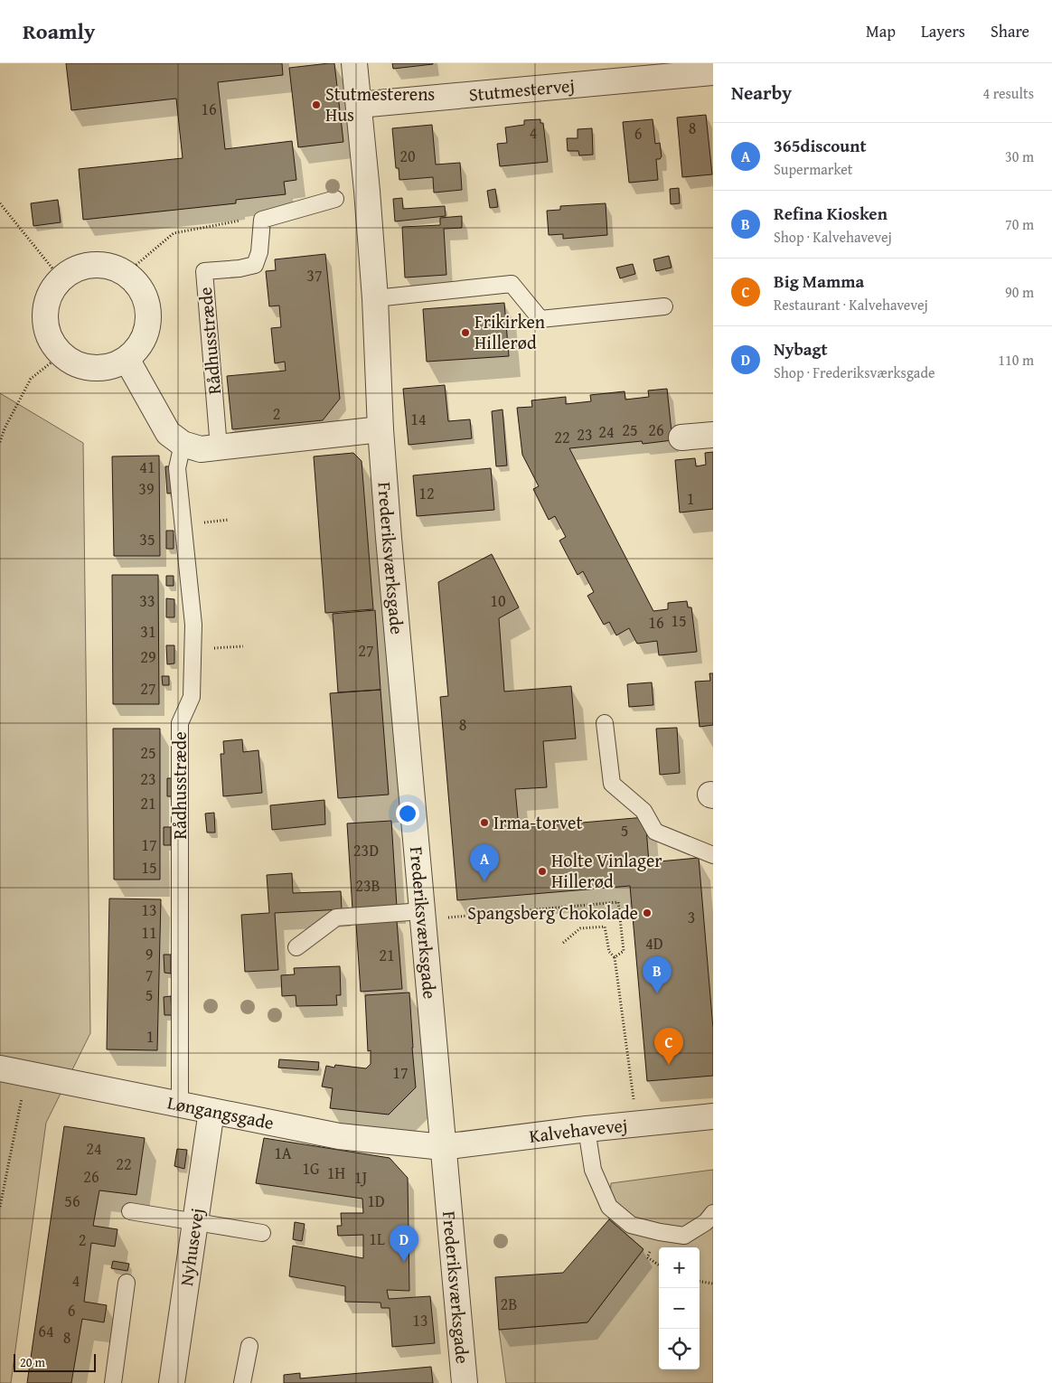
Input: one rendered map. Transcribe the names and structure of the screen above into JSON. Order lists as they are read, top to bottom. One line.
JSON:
{"streets":{"street":["Stutmestervej","Frederiksværksgade","Løngangsgade","Kalvehavevej","Nyhusevej"],"lane":["Rådhusstræde"]},"crossings":[["Stutmestervej","Frederiksværksgade"],["Rådhusstræde","Løngangsgade"],["Frederiksværksgade","Løngangsgade"],["Frederiksværksgade","Kalvehavevej"],["Løngangsgade","Kalvehavevej"],["Løngangsgade","Nyhusevej"]],"places":["Stutmesterens Hus","Frikirken Hillerød","Irma-torvet","Holte Vinlager Hillerød","Spangsberg Chokolade"],"house_numbers":["16","8","4","6","20","37","2","14","25","26","24","23","22","41","39","12","1","35","33","10","15","16","31","27","29","27","8","25","23","21","5","17","23D","15","23B","13","3","11","4D","9","21","7","5","1","17","24","1A","22","1G","1H","26","1J","56","1D","1L","2","4","2B","6","13","64","8"],"scale_bar":"20 m","page":{"header":"Roamly","nav":["Map","Layers","Share"],"heading":["Nearby","4 results"],"list":[{"mark":"A","name":"365discount","note":"Supermarket","value":"30 m"},{"mark":"B","name":"Refina Kiosken","note":"Shop · Kalvehavevej","value":"70 m"},{"mark":"C","name":"Big Mamma","note":"Restaurant · Kalvehavevej","value":"90 m"},{"mark":"D","name":"Nybagt","note":"Shop · Frederiksværksgade","value":"110 m"}],"pins":["A","B","C","D"],"map_buttons":["+","−"],"scale":"20 m"}}
